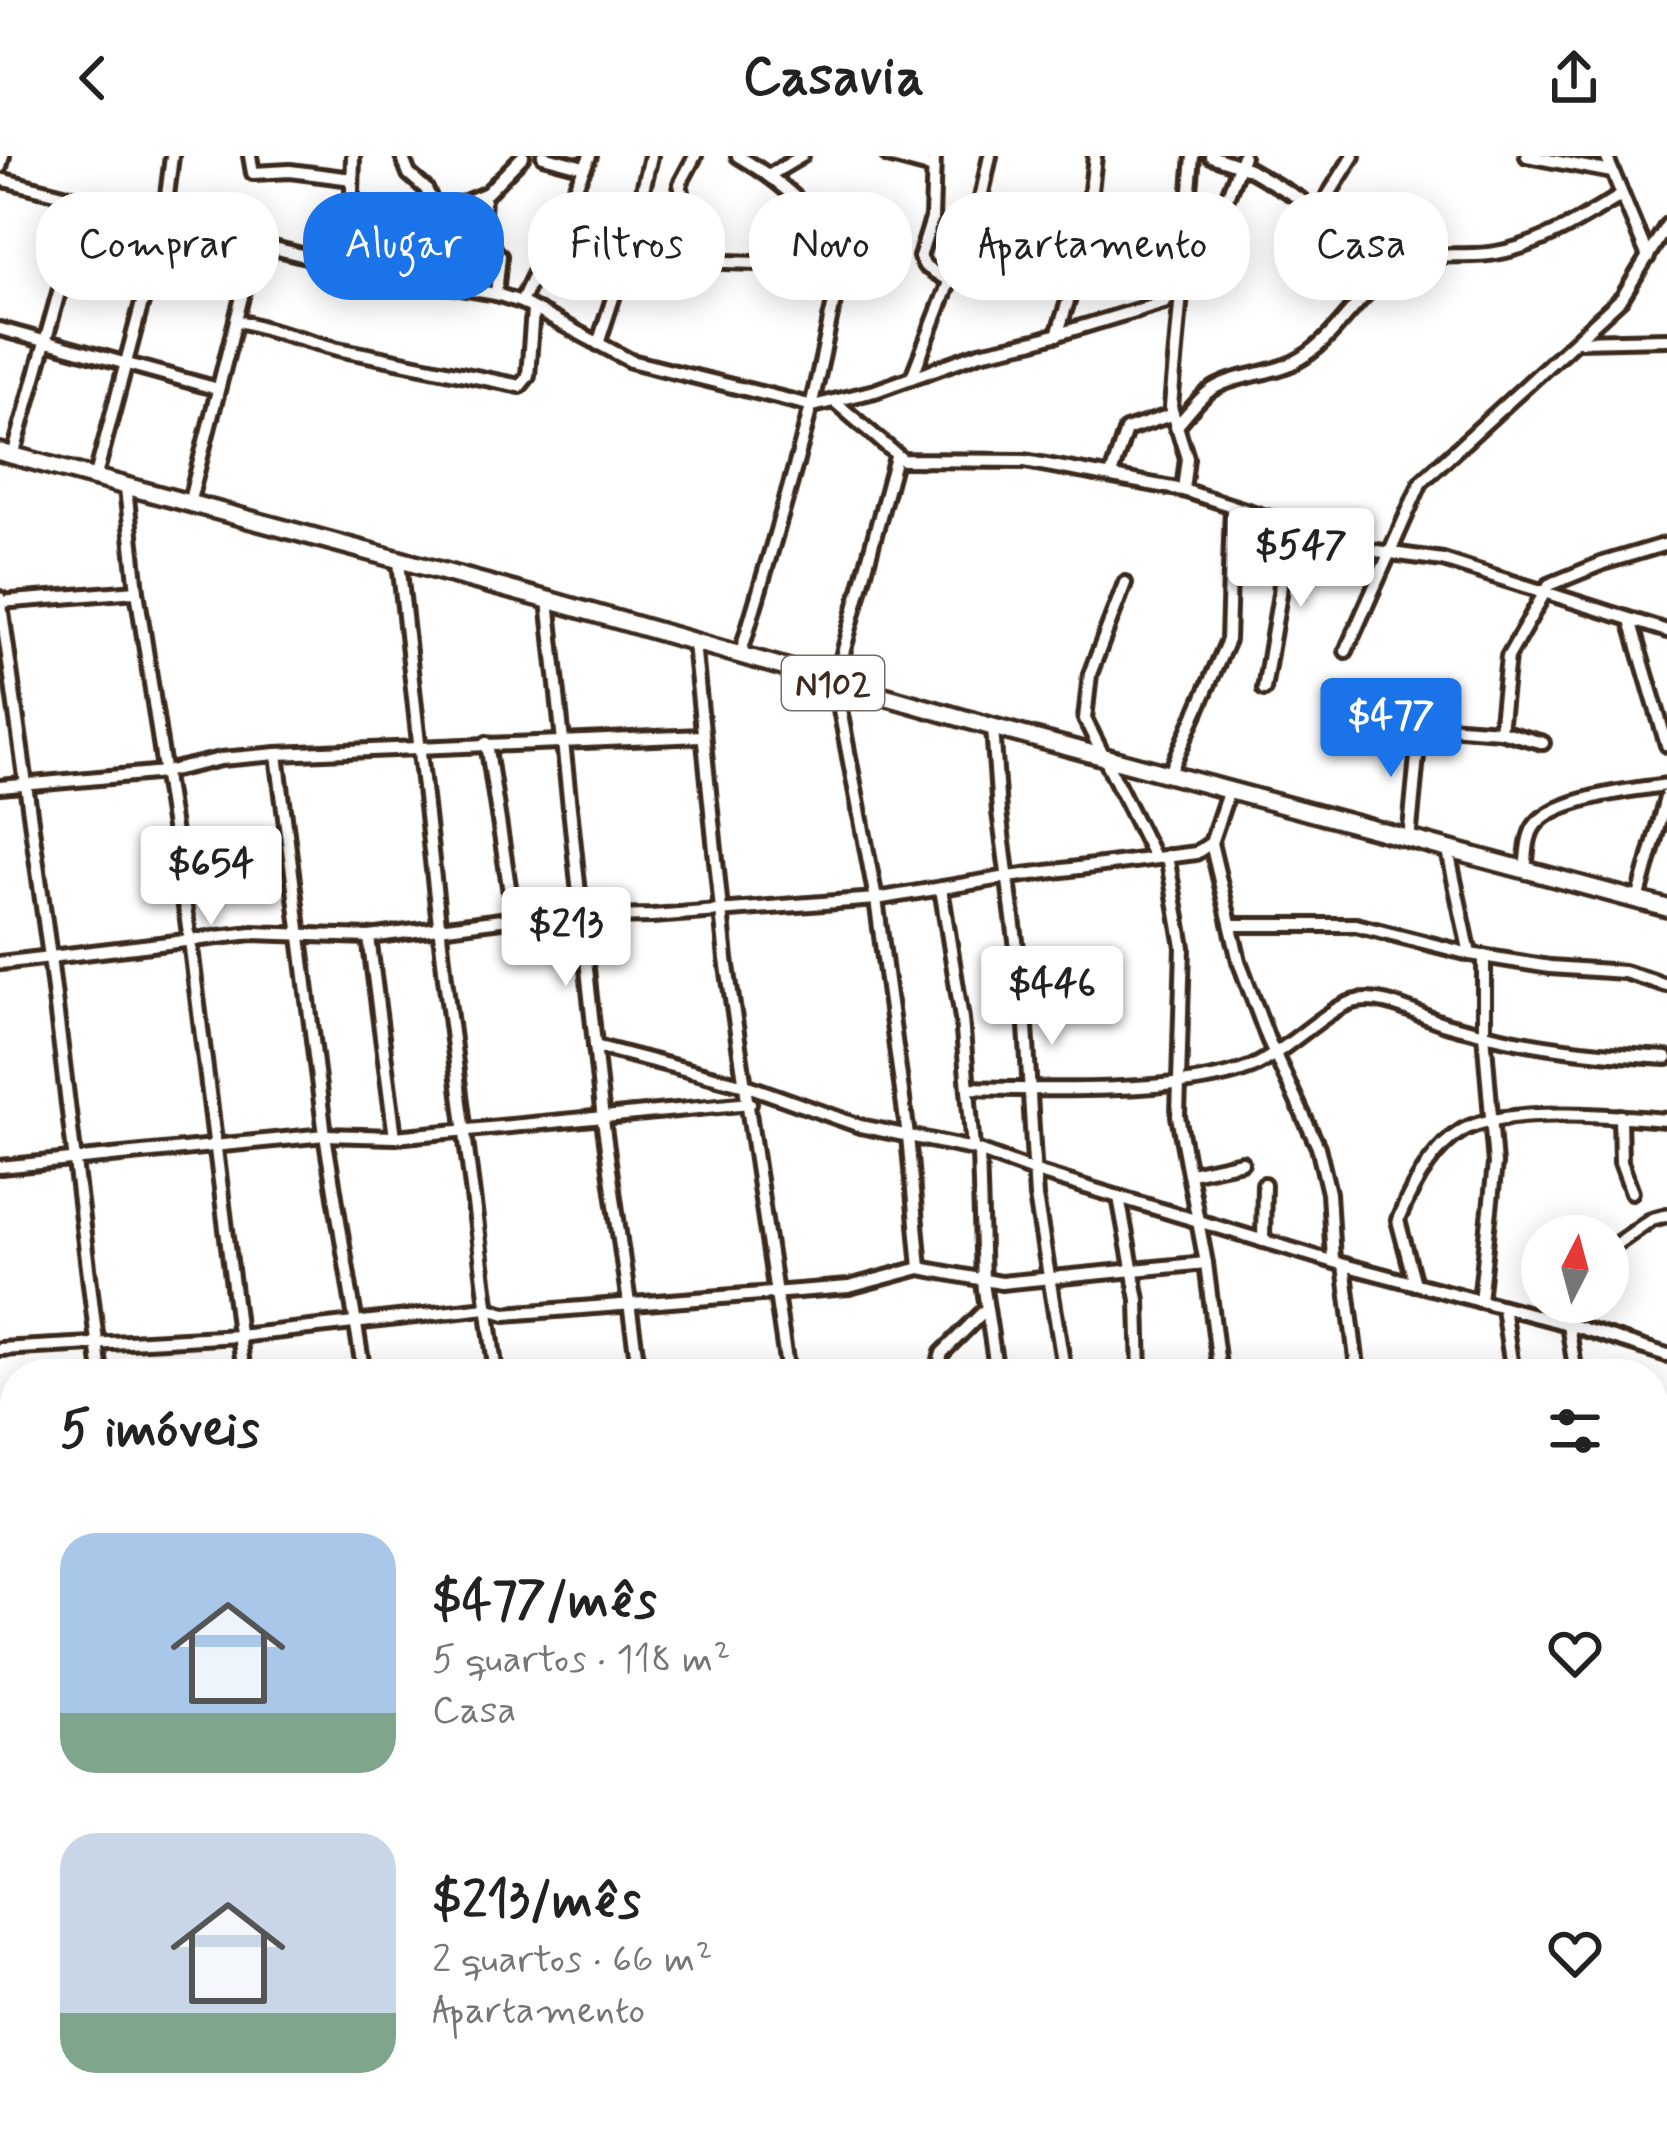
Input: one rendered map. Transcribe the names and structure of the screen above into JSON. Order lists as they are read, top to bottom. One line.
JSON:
{"streets":{"main road":["N102"]},"north":"top","page":{"header":"Casavia","chip":["Comprar","Alugar","Filtros","Novo","Apartamento","Casa"],"price":["$547","$477","$654","$213","$446"],"heading":"5 imóveis","list":[{"name":"$477/mês","note":"5 quartos · 118 m² · Casa"},{"name":"$213/mês","note":"2 quartos · 66 m² · Apartamento"}]}}
